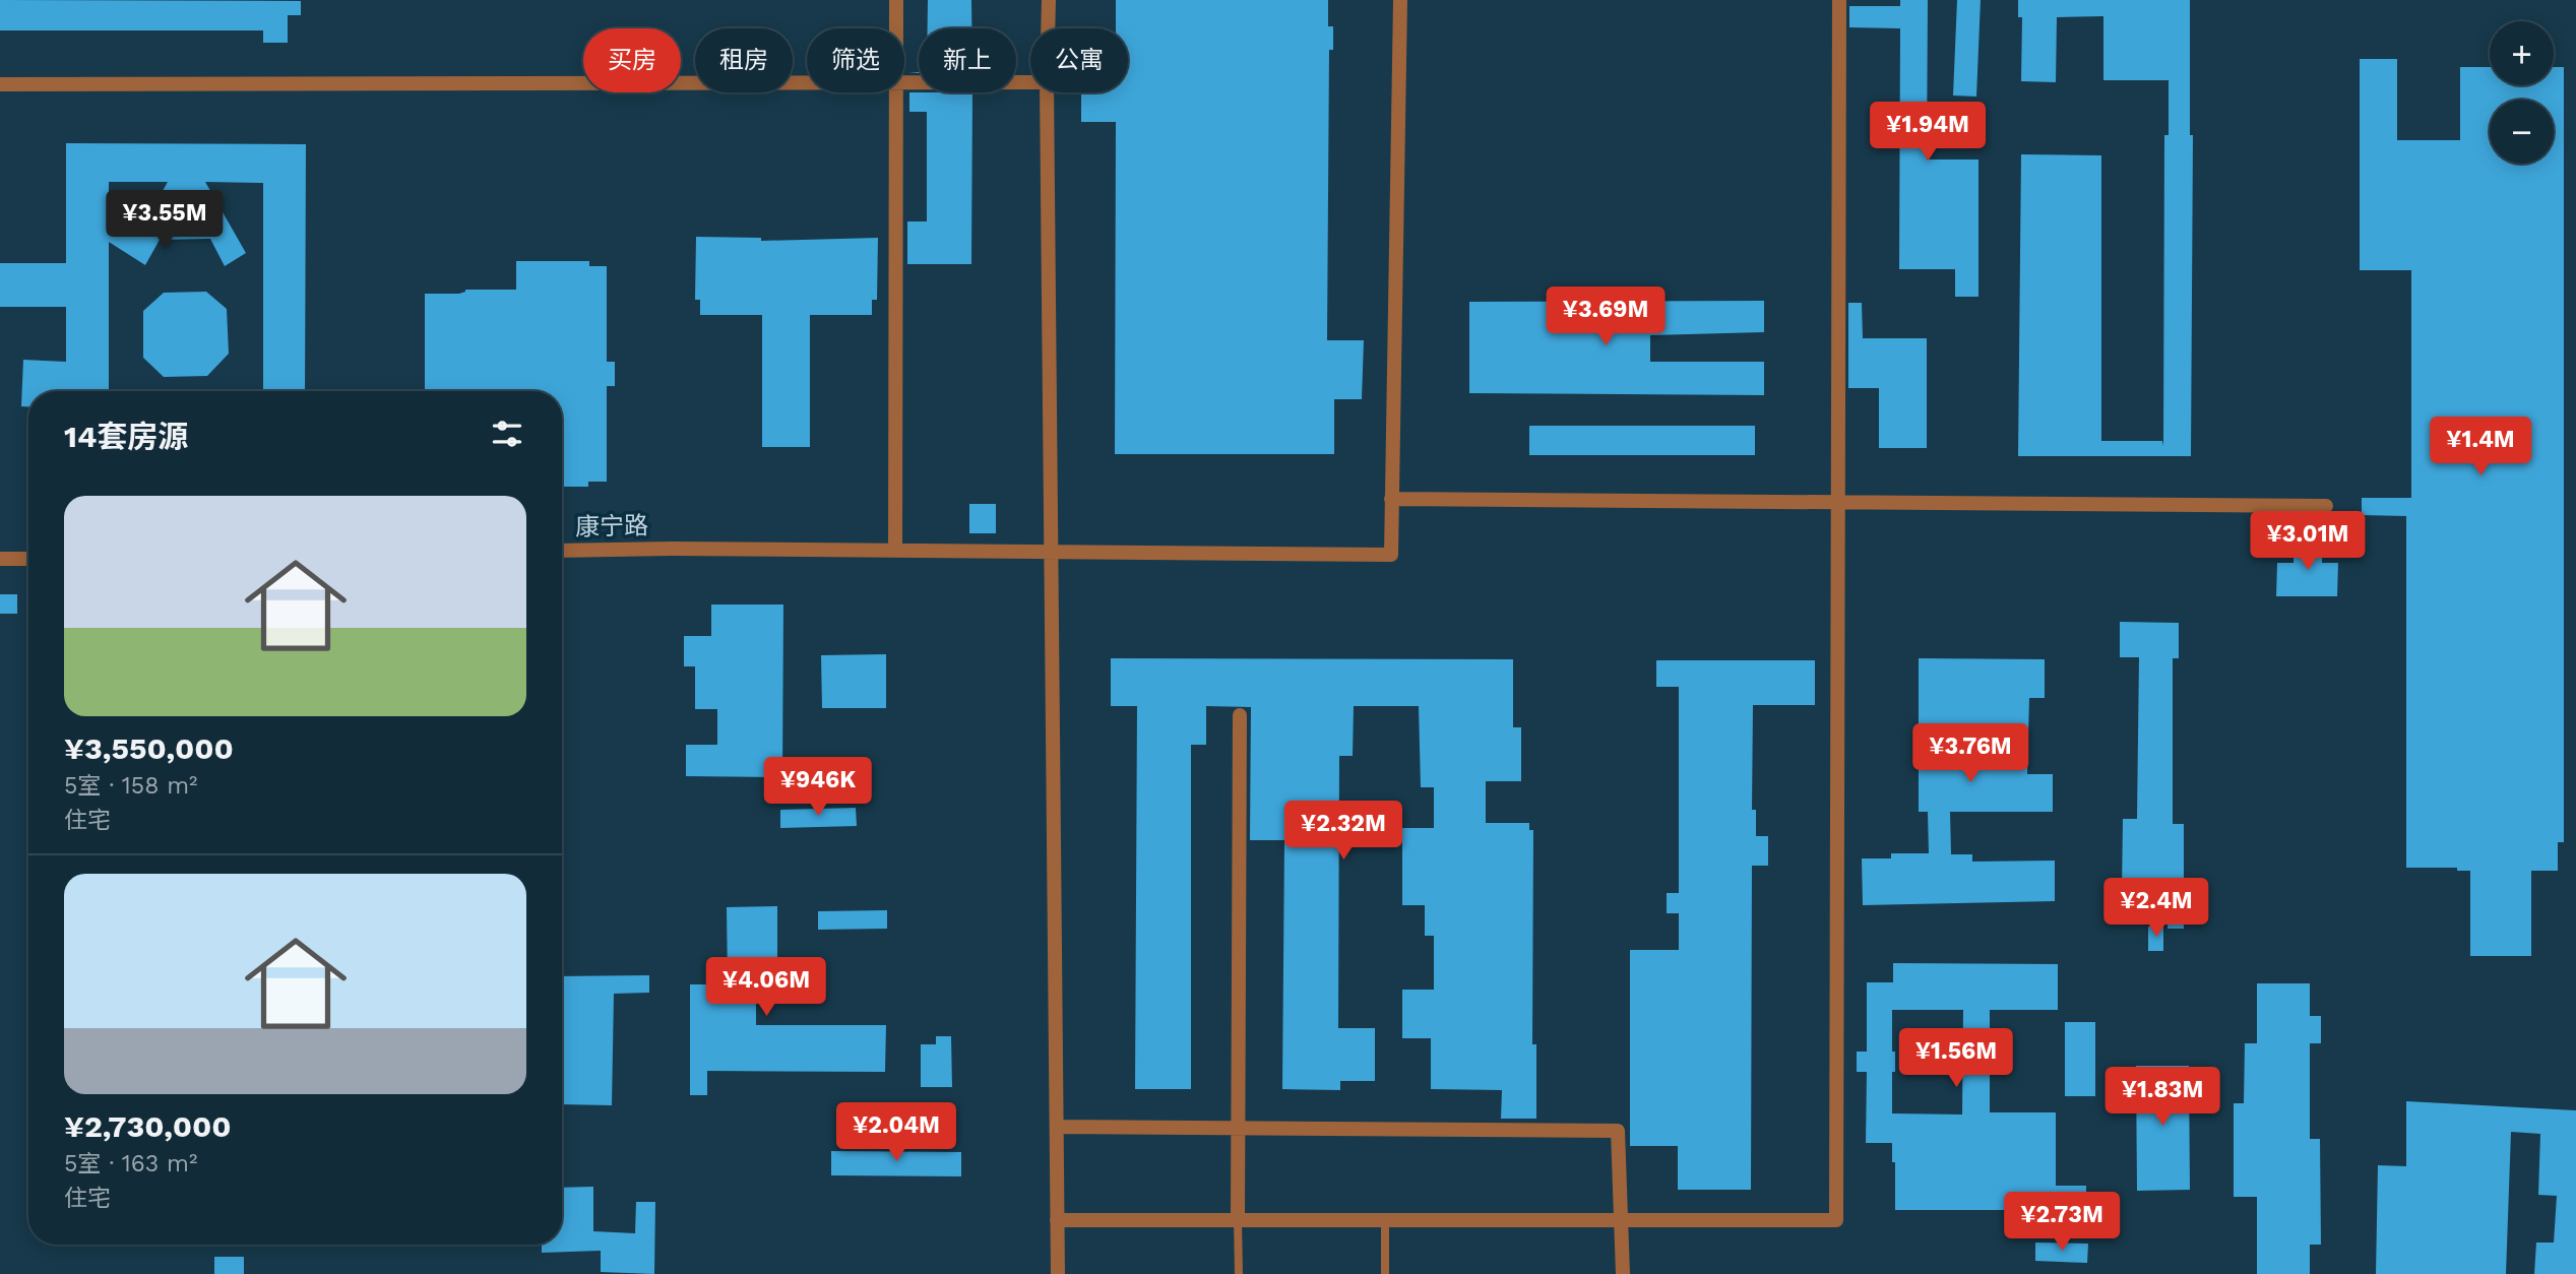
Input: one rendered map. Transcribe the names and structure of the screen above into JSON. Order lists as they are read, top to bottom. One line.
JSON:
{"streets":{"street":["康宁路"]},"page":{"map_buttons":["+","−"],"chip":["买房","租房","筛选","新上","公寓"],"price":["¥1.94M","¥3.55M","¥3.69M","¥1.4M","¥3.01M","¥3.76M","¥946K","¥2.32M","¥2.4M","¥4.06M","¥1.56M","¥1.83M","¥2.04M","¥2.73M"],"heading":"14套房源","list":[{"name":"¥3,550,000","note":"5室 · 158 m² · 住宅"},{"name":"¥2,730,000","note":"5室 · 163 m² · 住宅"}]}}
